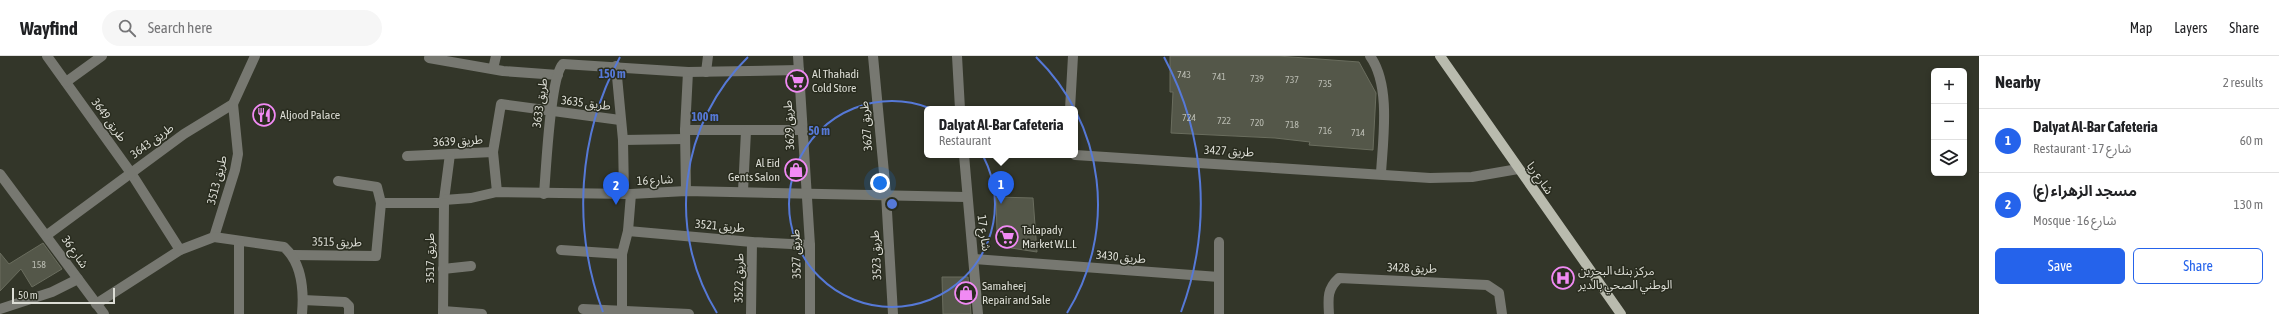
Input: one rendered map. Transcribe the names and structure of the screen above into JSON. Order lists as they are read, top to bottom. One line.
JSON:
{"streets":{"main road":["شارع ريا"],"street":["طريق 3633","طريق 3635","طريق 3649","طريق 3629","طريق 3627","طريق 3643","طريق 3639","طريق 3427","طريق 3513","شارع 16","طريق 3521","شارع 17","طريق 3515","شارع 36","طريق 3527","طريق 3523","طريق 3430","طريق 3517","طريق 3428","طريق 3522"]},"crossings":[["طريق 3633","طريق 3635"],["طريق 3633","طريق 3629"],["طريق 3633","شارع 16"],["طريق 3635","طريق 3639"],["طريق 3649","طريق 3643"],["طريق 3629","شارع 16"],["طريق 3629","طريق 3527"],["طريق 3627","شارع 16"],["طريق 3627","طريق 3523"],["طريق 3643","طريق 3513"],["طريق 3643","شارع 36"],["طريق 3639","شارع 16"],["طريق 3639","طريق 3517"],["طريق 3427","شارع ريا"],["شارع 16","شارع 17"],["شارع 16","طريق 3515"],["شارع 16","طريق 3527"],["شارع 16","طريق 3523"],["شارع 16","طريق 3517"],["طريق 3521","طريق 3527"],["طريق 3521","طريق 3522"],["شارع 17","طريق 3430"]],"places":{"supermarket":["Al Thahadi Cold Store","Talapady Market W.L.L"],"restaurant":["Aljood Palace"],"shop":["Al Eid Gents Salon","Samaheej Repair and Sale"],"hospital":["مركز بنك البحرين الوطني الصحي بالدير"]},"house_numbers":["743","741","739","737","735","724","722","720","718","716","714","158"],"scale_bar":"50 m","page":{"header":"Wayfind","search":"Search here","nav":["Map","Layers","Share"],"heading":["Nearby","2 results"],"map_buttons":["+","−"],"popup":["Dalyat Al-Bar Cafeteria","Restaurant"],"list":[{"mark":"1","name":"Dalyat Al-Bar Cafeteria","note":"Restaurant · شارع 17","value":"60 m"},{"mark":"2","name":"مسجد الزهراء (ع)","note":"Mosque · شارع 16","value":"130 m"}],"pins":["1","2"],"buttons":["Save","Share"],"scale":"50 m"},"rings":["150 m","100 m","50 m"]}
